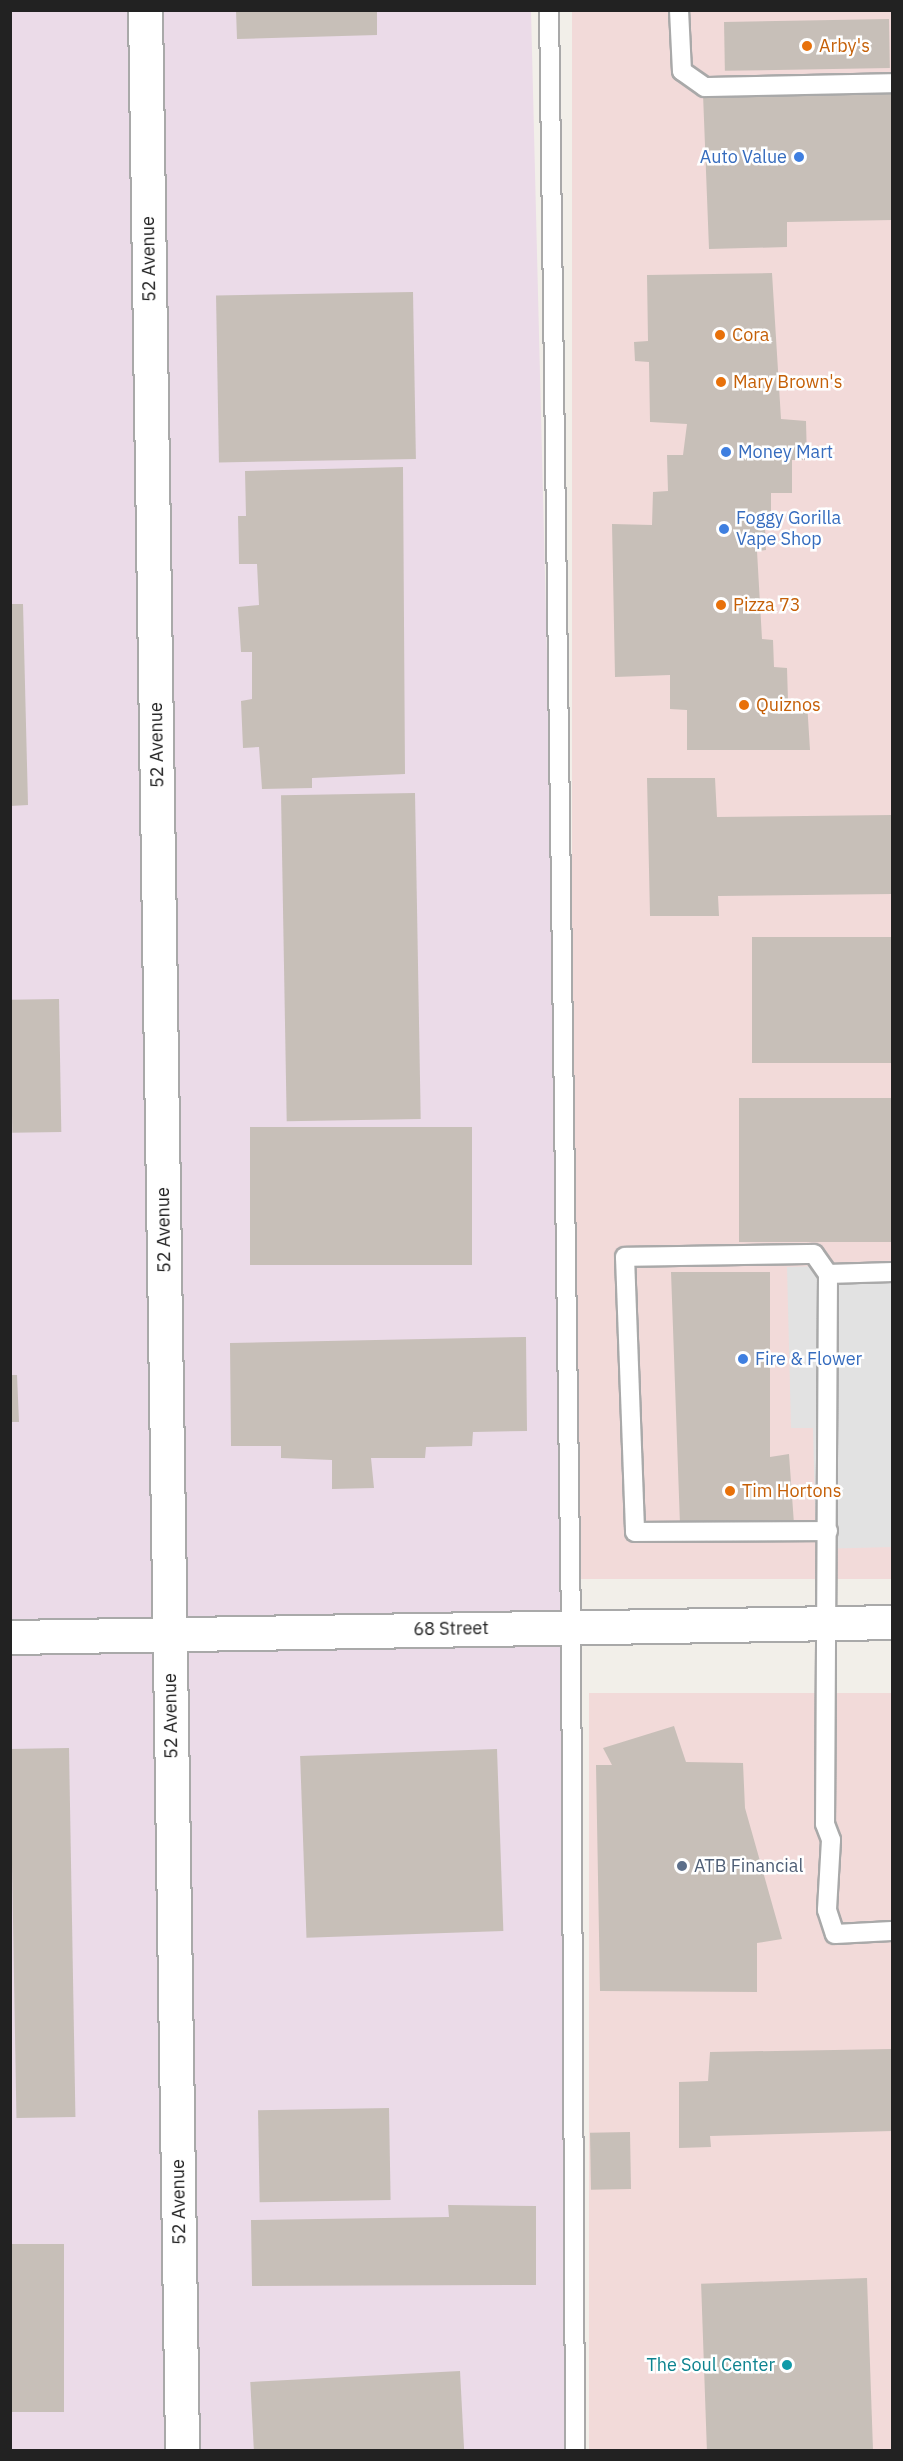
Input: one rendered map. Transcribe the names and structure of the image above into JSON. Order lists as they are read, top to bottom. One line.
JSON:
{"streets":{"street":["52 Avenue","68 Street"]},"crossings":[["52 Avenue","68 Street"]],"places":["Arby's","Auto Value","Cora","Mary Brown's","Money Mart","Foggy Gorilla Vape Shop","Pizza 73","Quiznos","Fire & Flower","Tim Hortons","ATB Financial","The Soul Center"]}
